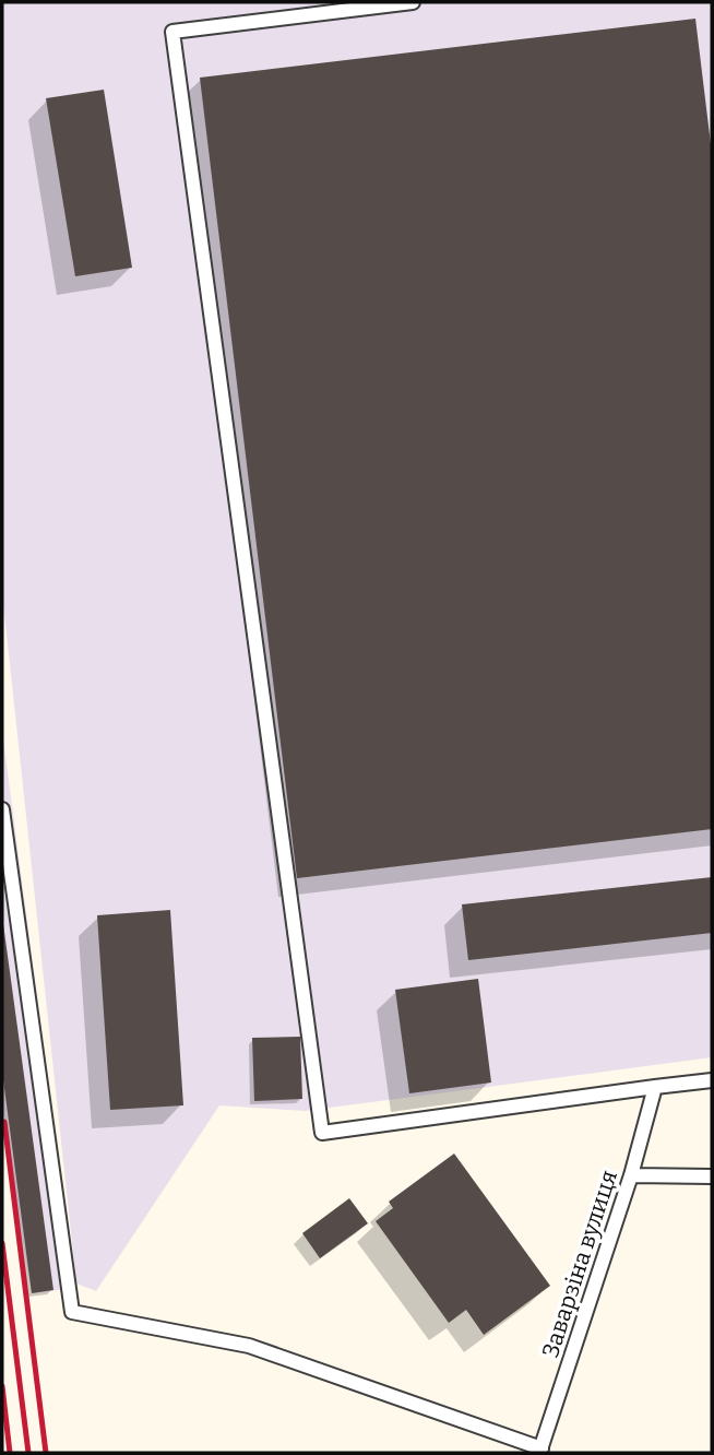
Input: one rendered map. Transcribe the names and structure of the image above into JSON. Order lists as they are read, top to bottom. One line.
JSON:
{"streets":{"lane":["Заварзіна вулиця"]}}
